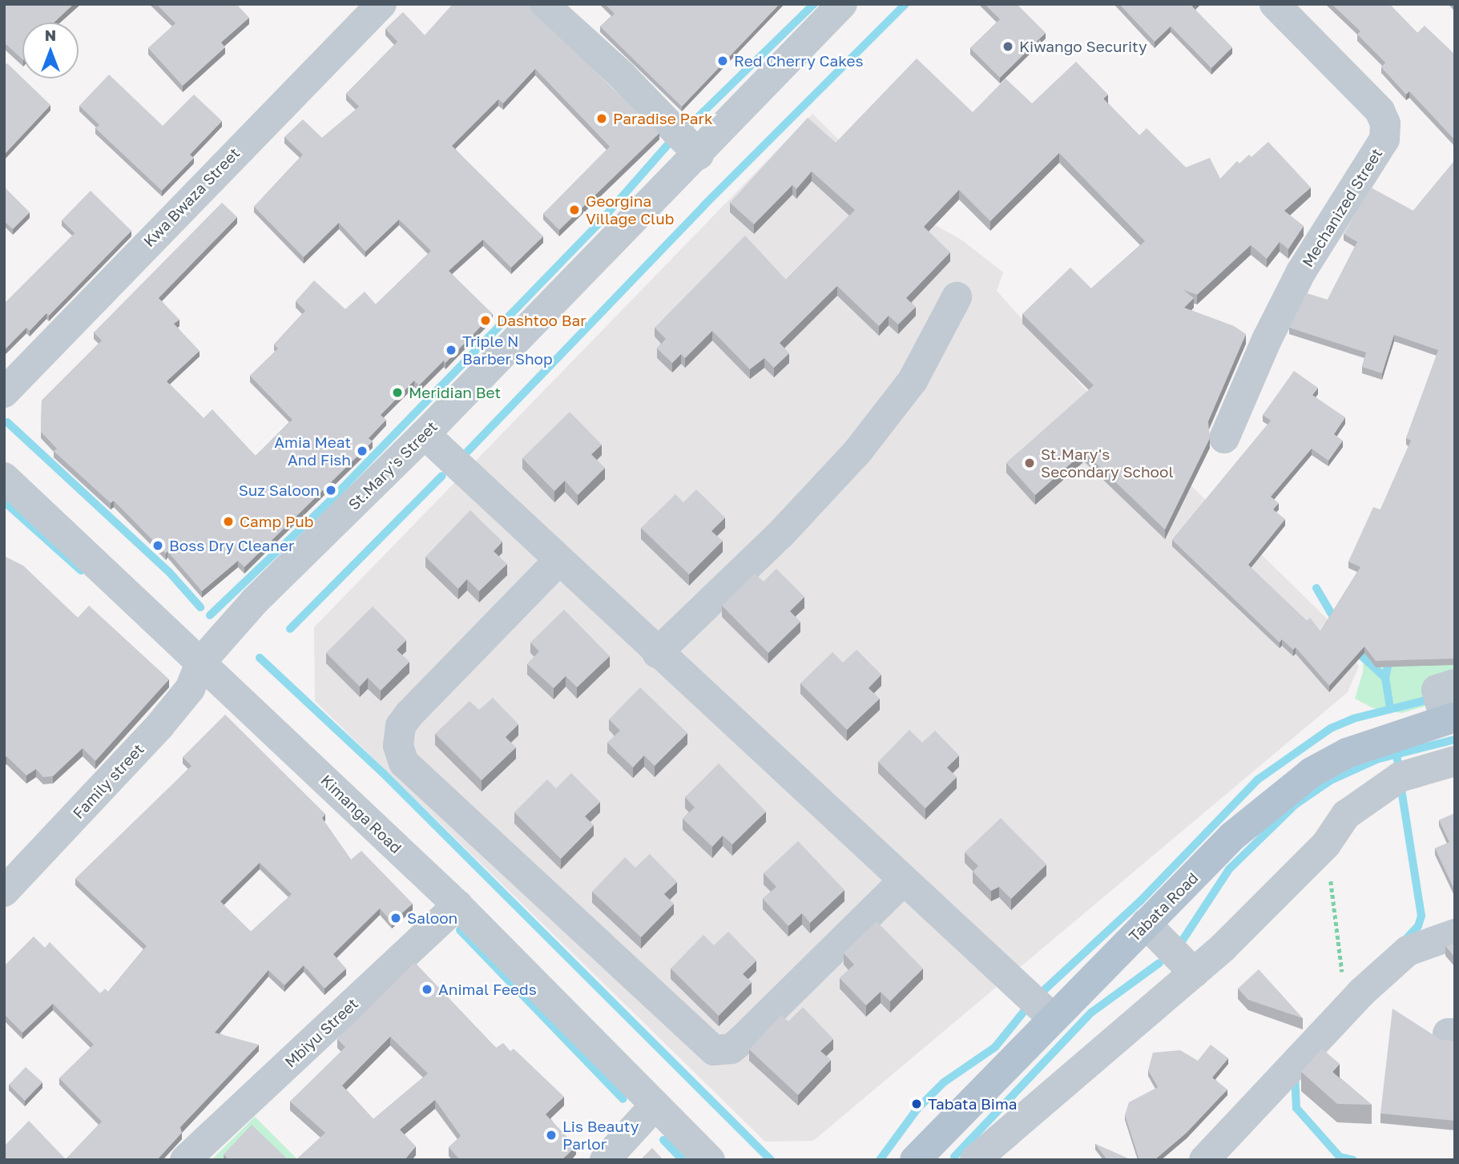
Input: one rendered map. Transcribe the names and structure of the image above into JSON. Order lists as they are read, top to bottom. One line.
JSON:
{"streets":{"main road":["Tabata Road"],"street":["Kwa Bwaza Street","Mechanized Street","St.Mary's Street","Family street","Kimanga Road","Mbiyu Street"]},"crossings":[["St.Mary's Street","Family street"],["St.Mary's Street","Kimanga Road"],["Family street","Kimanga Road"],["Kimanga Road","Mbiyu Street"]],"places":["Kiwango Security","Red Cherry Cakes","Paradise Park","Georgina Village Club","Dashtoo Bar","Triple N Barber Shop","Meridian Bet","Amia Meat And Fish","St.Mary's Secondary School","Suz Saloon","Camp Pub","Boss Dry Cleaner","Saloon","Animal Feeds","Tabata Bima","Lis Beauty Parlor"],"north":"top"}
